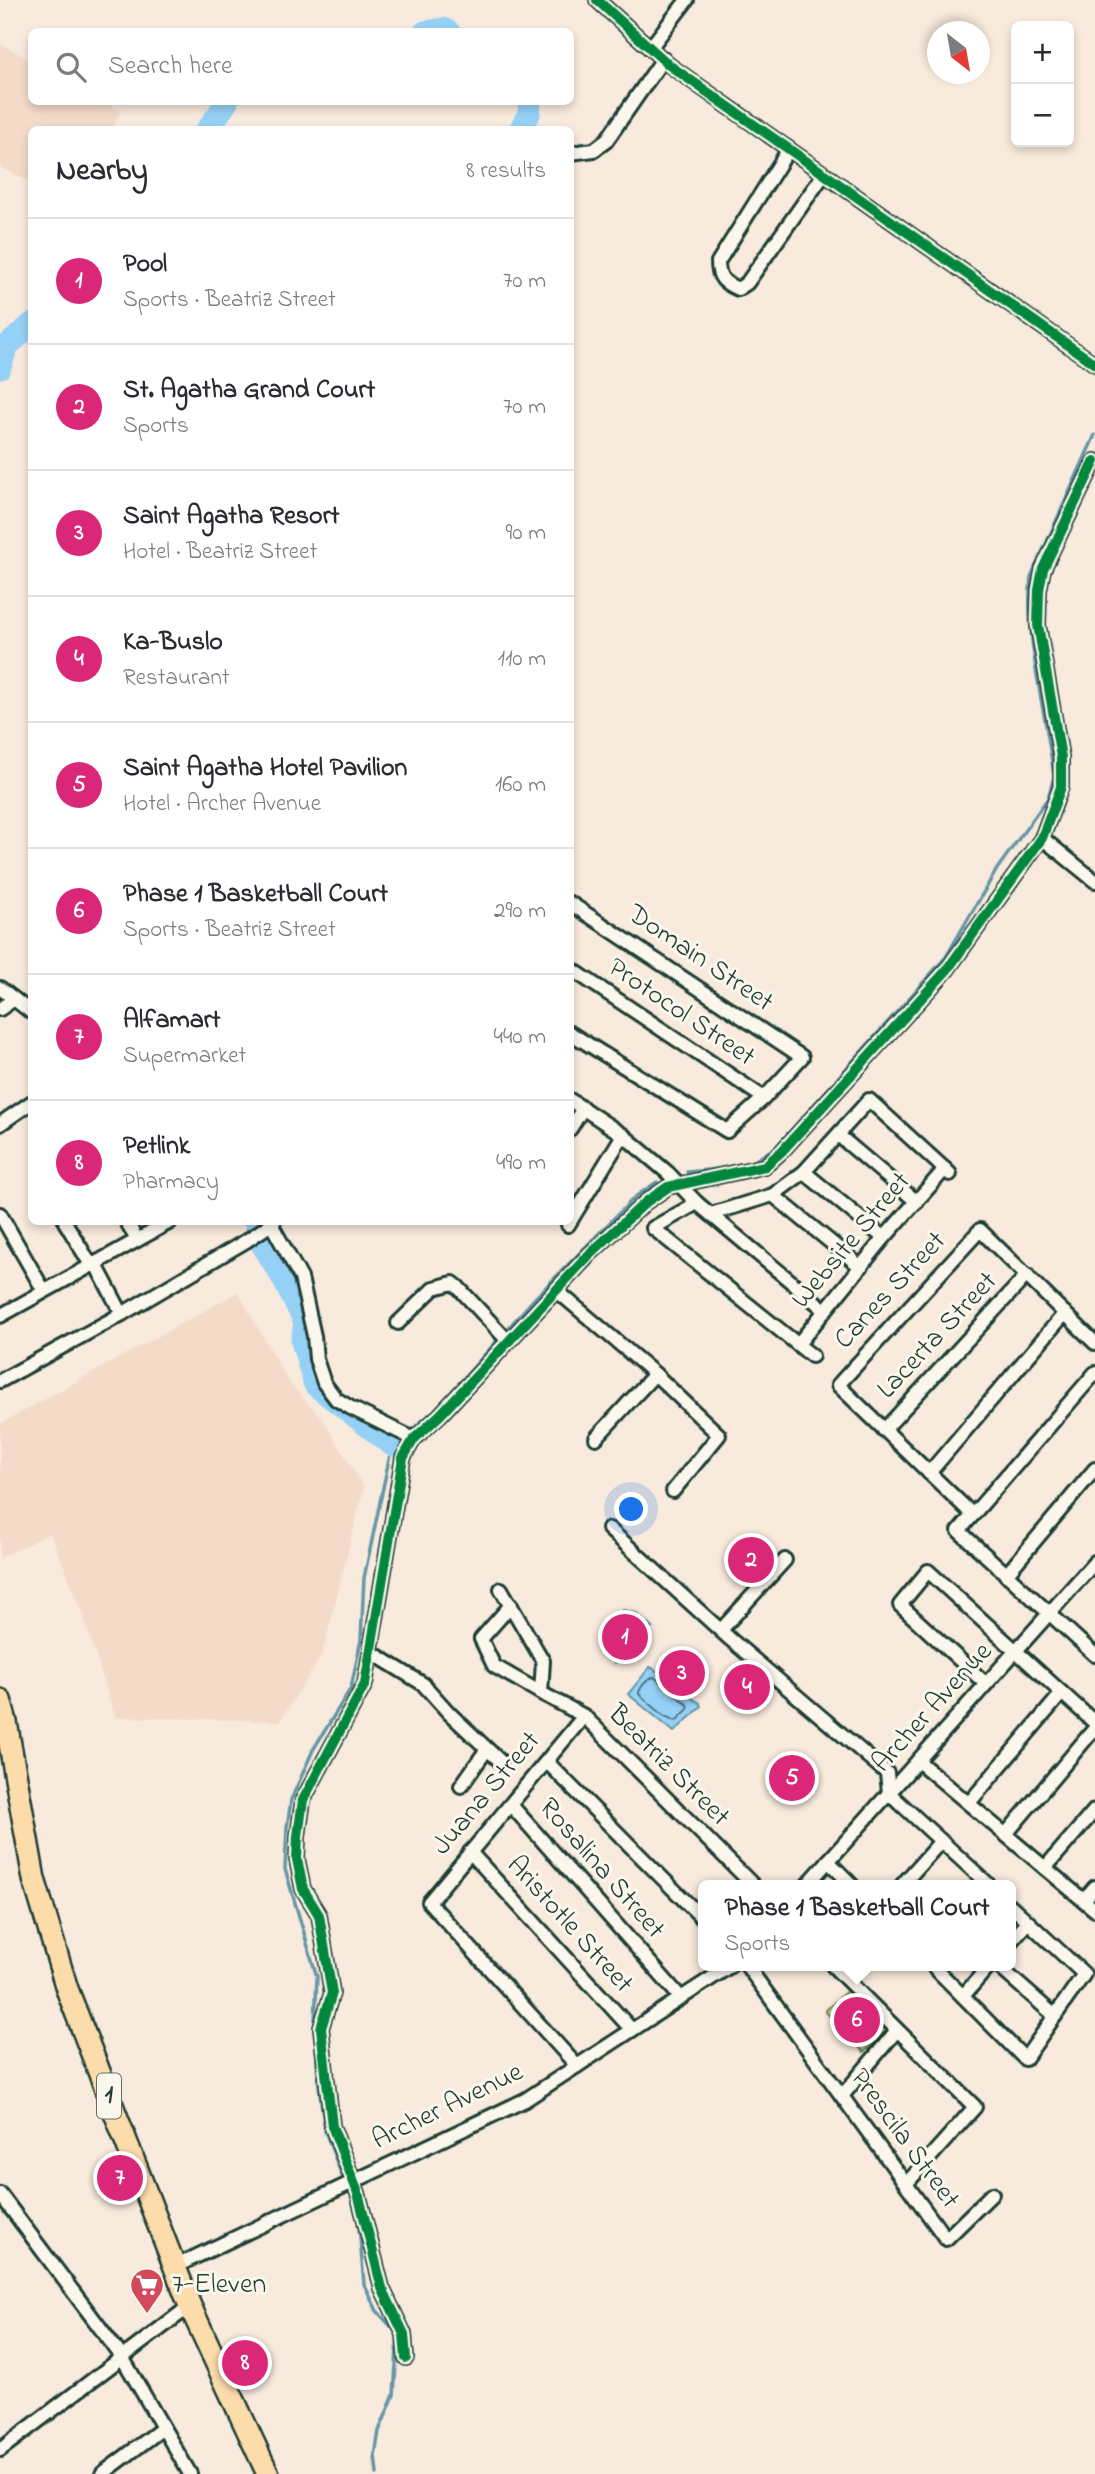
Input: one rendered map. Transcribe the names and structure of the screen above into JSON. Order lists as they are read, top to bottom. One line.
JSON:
{"streets":{"highway":["1"],"street":["Domain Street","Protocol Street","Website Street","Canes Street","Lacerta Street","Archer Avenue","Beatriz Street","Juana Street","Rosalina Street","Aristotle Street","Prescila Street"]},"crossings":[["Domain Street","Protocol Street"],["Canes Street","Lacerta Street"],["Archer Avenue","Juana Street"],["Archer Avenue","Rosalina Street"],["Archer Avenue","Aristotle Street"],["Archer Avenue","1"],["Beatriz Street","Juana Street"],["Juana Street","Rosalina Street"],["Juana Street","Aristotle Street"]],"places":{"supermarket":["7-Eleven"]},"north":"bottom right","page":{"map_buttons":["+","−"],"search":"Search here","heading":["Nearby","8 results"],"list":[{"mark":"1","name":"Pool","note":"Sports · Beatriz Street","value":"70 m"},{"mark":"2","name":"St. Agatha Grand Court","note":"Sports","value":"70 m"},{"mark":"3","name":"Saint Agatha Resort","note":"Hotel · Beatriz Street","value":"90 m"},{"mark":"4","name":"Ka-Buslo","note":"Restaurant","value":"110 m"},{"mark":"5","name":"Saint Agatha Hotel Pavilion","note":"Hotel · Archer Avenue","value":"160 m"},{"mark":"6","name":"Phase 1 Basketball Court","note":"Sports · Beatriz Street","value":"290 m"},{"mark":"7","name":"Alfamart","note":"Supermarket","value":"440 m"},{"mark":"8","name":"Petlink","note":"Pharmacy","value":"490 m"}],"pins":["2","1","3","4","5","6","7","8"],"popup":["Phase 1 Basketball Court","Sports"]}}
